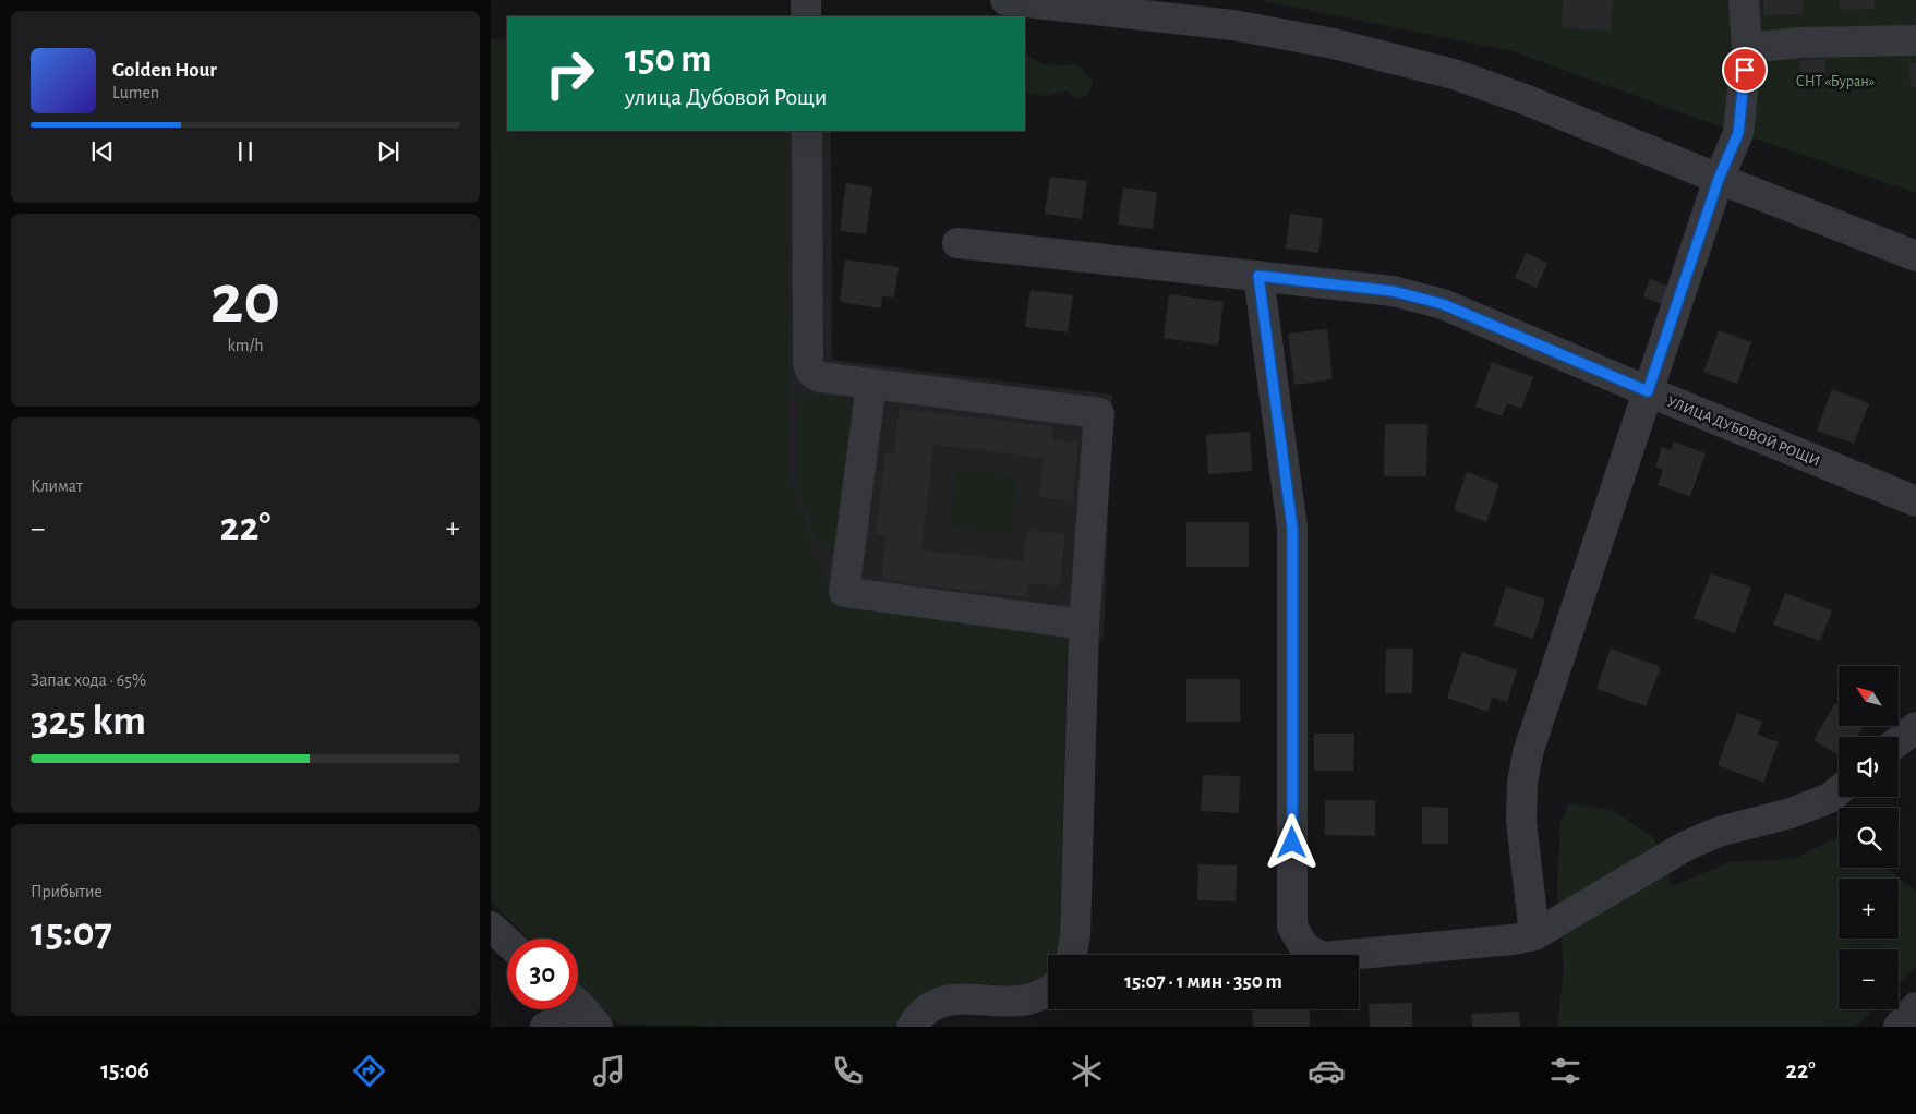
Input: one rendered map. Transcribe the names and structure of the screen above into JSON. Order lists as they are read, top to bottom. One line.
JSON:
{"streets":{"street":["УЛИЦА ДУБОВОЙ РОЩИ"]},"parks":["СНТ «Буран»"],"north":"top left","page":{"turn":["150 m","улица Дубовой Рощи"],"song":["Golden Hour","Lumen"],"tile":[["20","km/h"],"Климат",["Запас хода · 65%","325 km"],["Прибытие","15:07"]],"heat":["−","22°","+"],"map_buttons":["+","−"],"limit":"30","trip":"15:07 · 1 мин · 350 m","tabs":["15:06","22°"]}}
